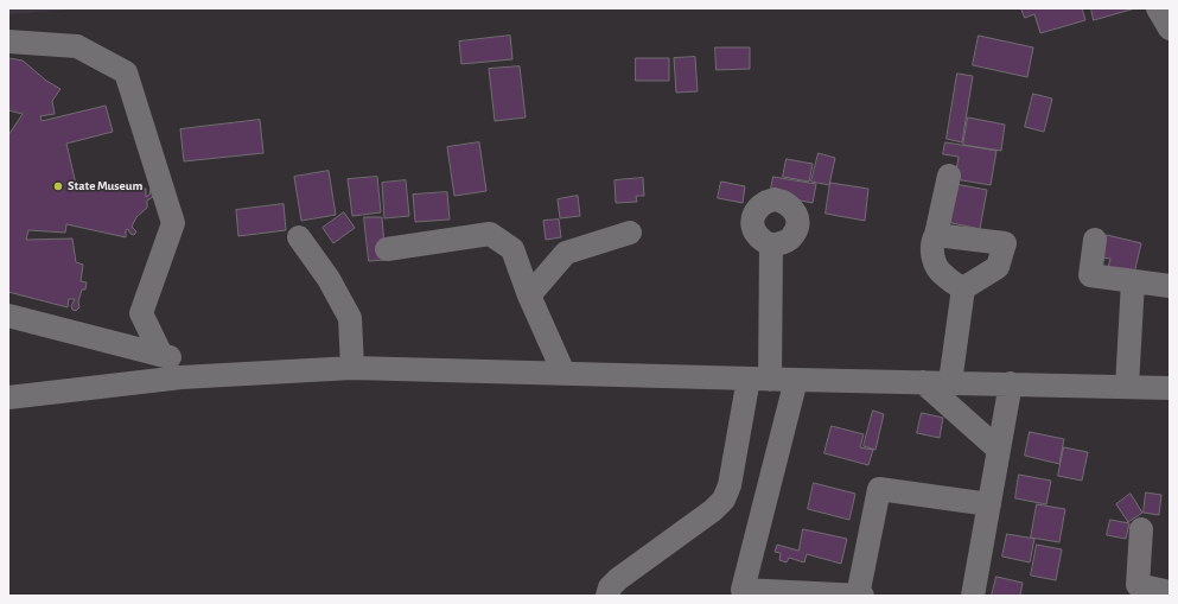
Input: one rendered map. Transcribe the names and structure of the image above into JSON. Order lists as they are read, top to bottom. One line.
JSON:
{"places":["State Museum"]}
